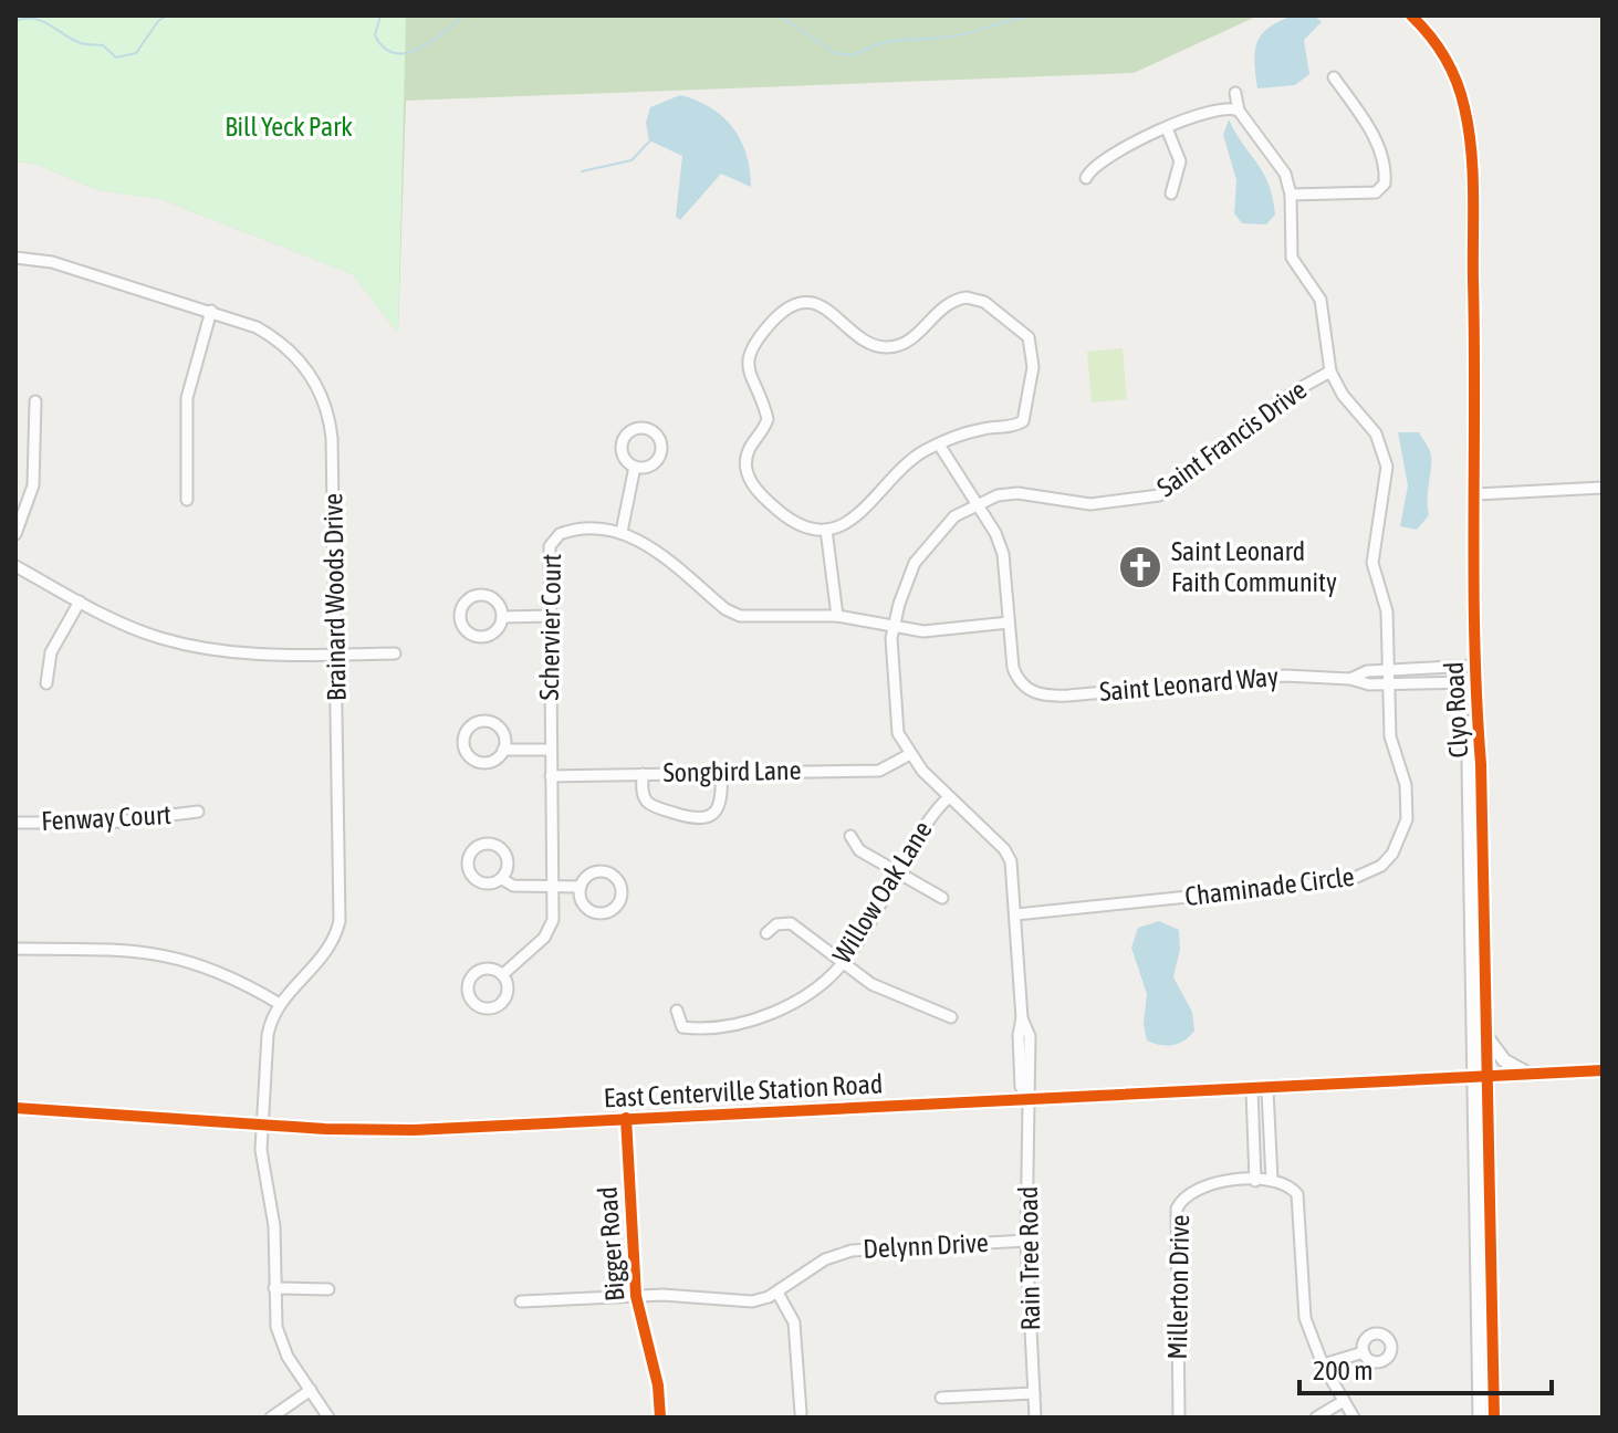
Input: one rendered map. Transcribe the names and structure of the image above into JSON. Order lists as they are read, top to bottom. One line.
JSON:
{"streets":{"street":["Saint Francis Drive","Brainard Woods Drive","Schervier Court","Saint Leonard Way","Clyo Road","Songbird Lane","Fenway Court","Chaminade Circle","Willow Oak Lane","East Centerville Station Road","Bigger Road","Delynn Drive","Rain Tree Road","Millerton Drive"]},"crossings":[["Saint Francis Drive","Chaminade Circle"],["Brainard Woods Drive","East Centerville Station Road"],["Schervier Court","Songbird Lane"],["Saint Leonard Way","Clyo Road"],["Saint Leonard Way","Chaminade Circle"],["Clyo Road","East Centerville Station Road"],["Songbird Lane","Rain Tree Road"],["Chaminade Circle","Rain Tree Road"],["Willow Oak Lane","Rain Tree Road"],["East Centerville Station Road","Bigger Road"],["East Centerville Station Road","Rain Tree Road"],["Bigger Road","Delynn Drive"],["Delynn Drive","Rain Tree Road"]],"parks":["Bill Yeck Park"],"places":{"church":["Saint Leonard Faith Community"]},"scale_bar":"200 m"}
